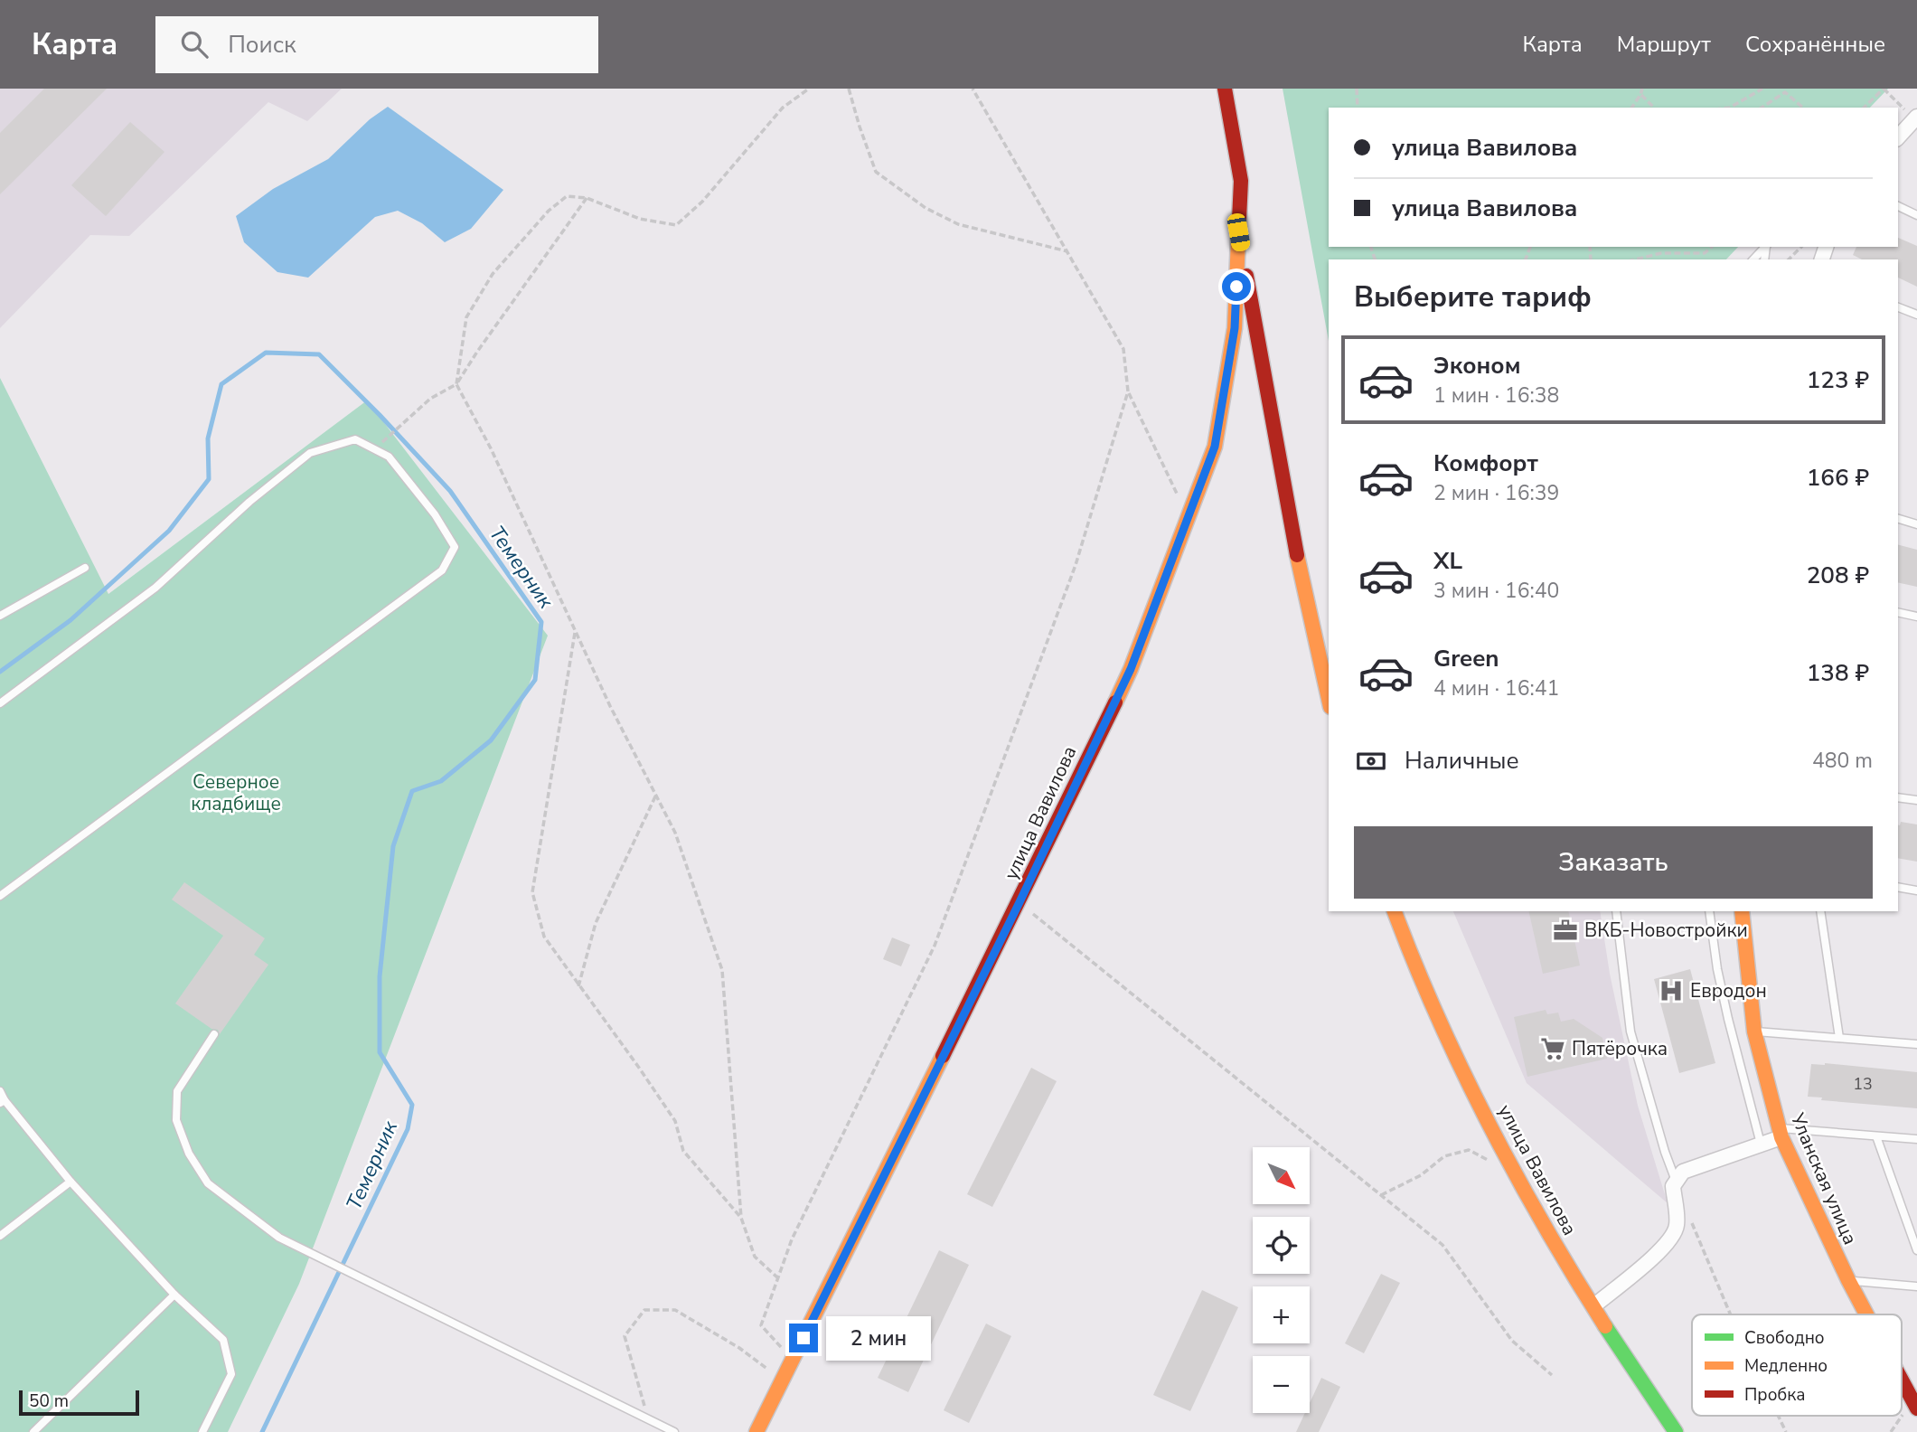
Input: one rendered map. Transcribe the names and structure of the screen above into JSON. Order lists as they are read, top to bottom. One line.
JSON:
{"streets":{"street":["улица Вавилова","Уланская улица"]},"water":["Темерник"],"parks":["Северное кладбище"],"places":{"office":["ВКБ-Новостройки"],"hospital":["Евродон"],"supermarket":["Пятёрочка"]},"house_numbers":["13"],"legend":["Свободно","Медленно","Пробка"],"scale_bar":"50 m","north":"bottom right","page":{"header":"Карта","search":"Поиск","nav":["Карта","Маршрут","Сохранённые"],"banner":["улица Вавилова","улица Вавилова"],"heading":"Выберите тариф","list":[{"name":"Эконом","note":"1 мин · 16:38","value":"123 ₽"},{"name":"Комфорт","note":"2 мин · 16:39","value":"166 ₽"},{"name":"XL","note":"3 мин · 16:40","value":"208 ₽"},{"name":"Green","note":"4 мин · 16:41","value":"138 ₽"}],"pay":["Наличные","480 m"],"buttons":"Заказать","map_buttons":["+","−"],"bubble":"2 мин","scale":"50 m"}}
